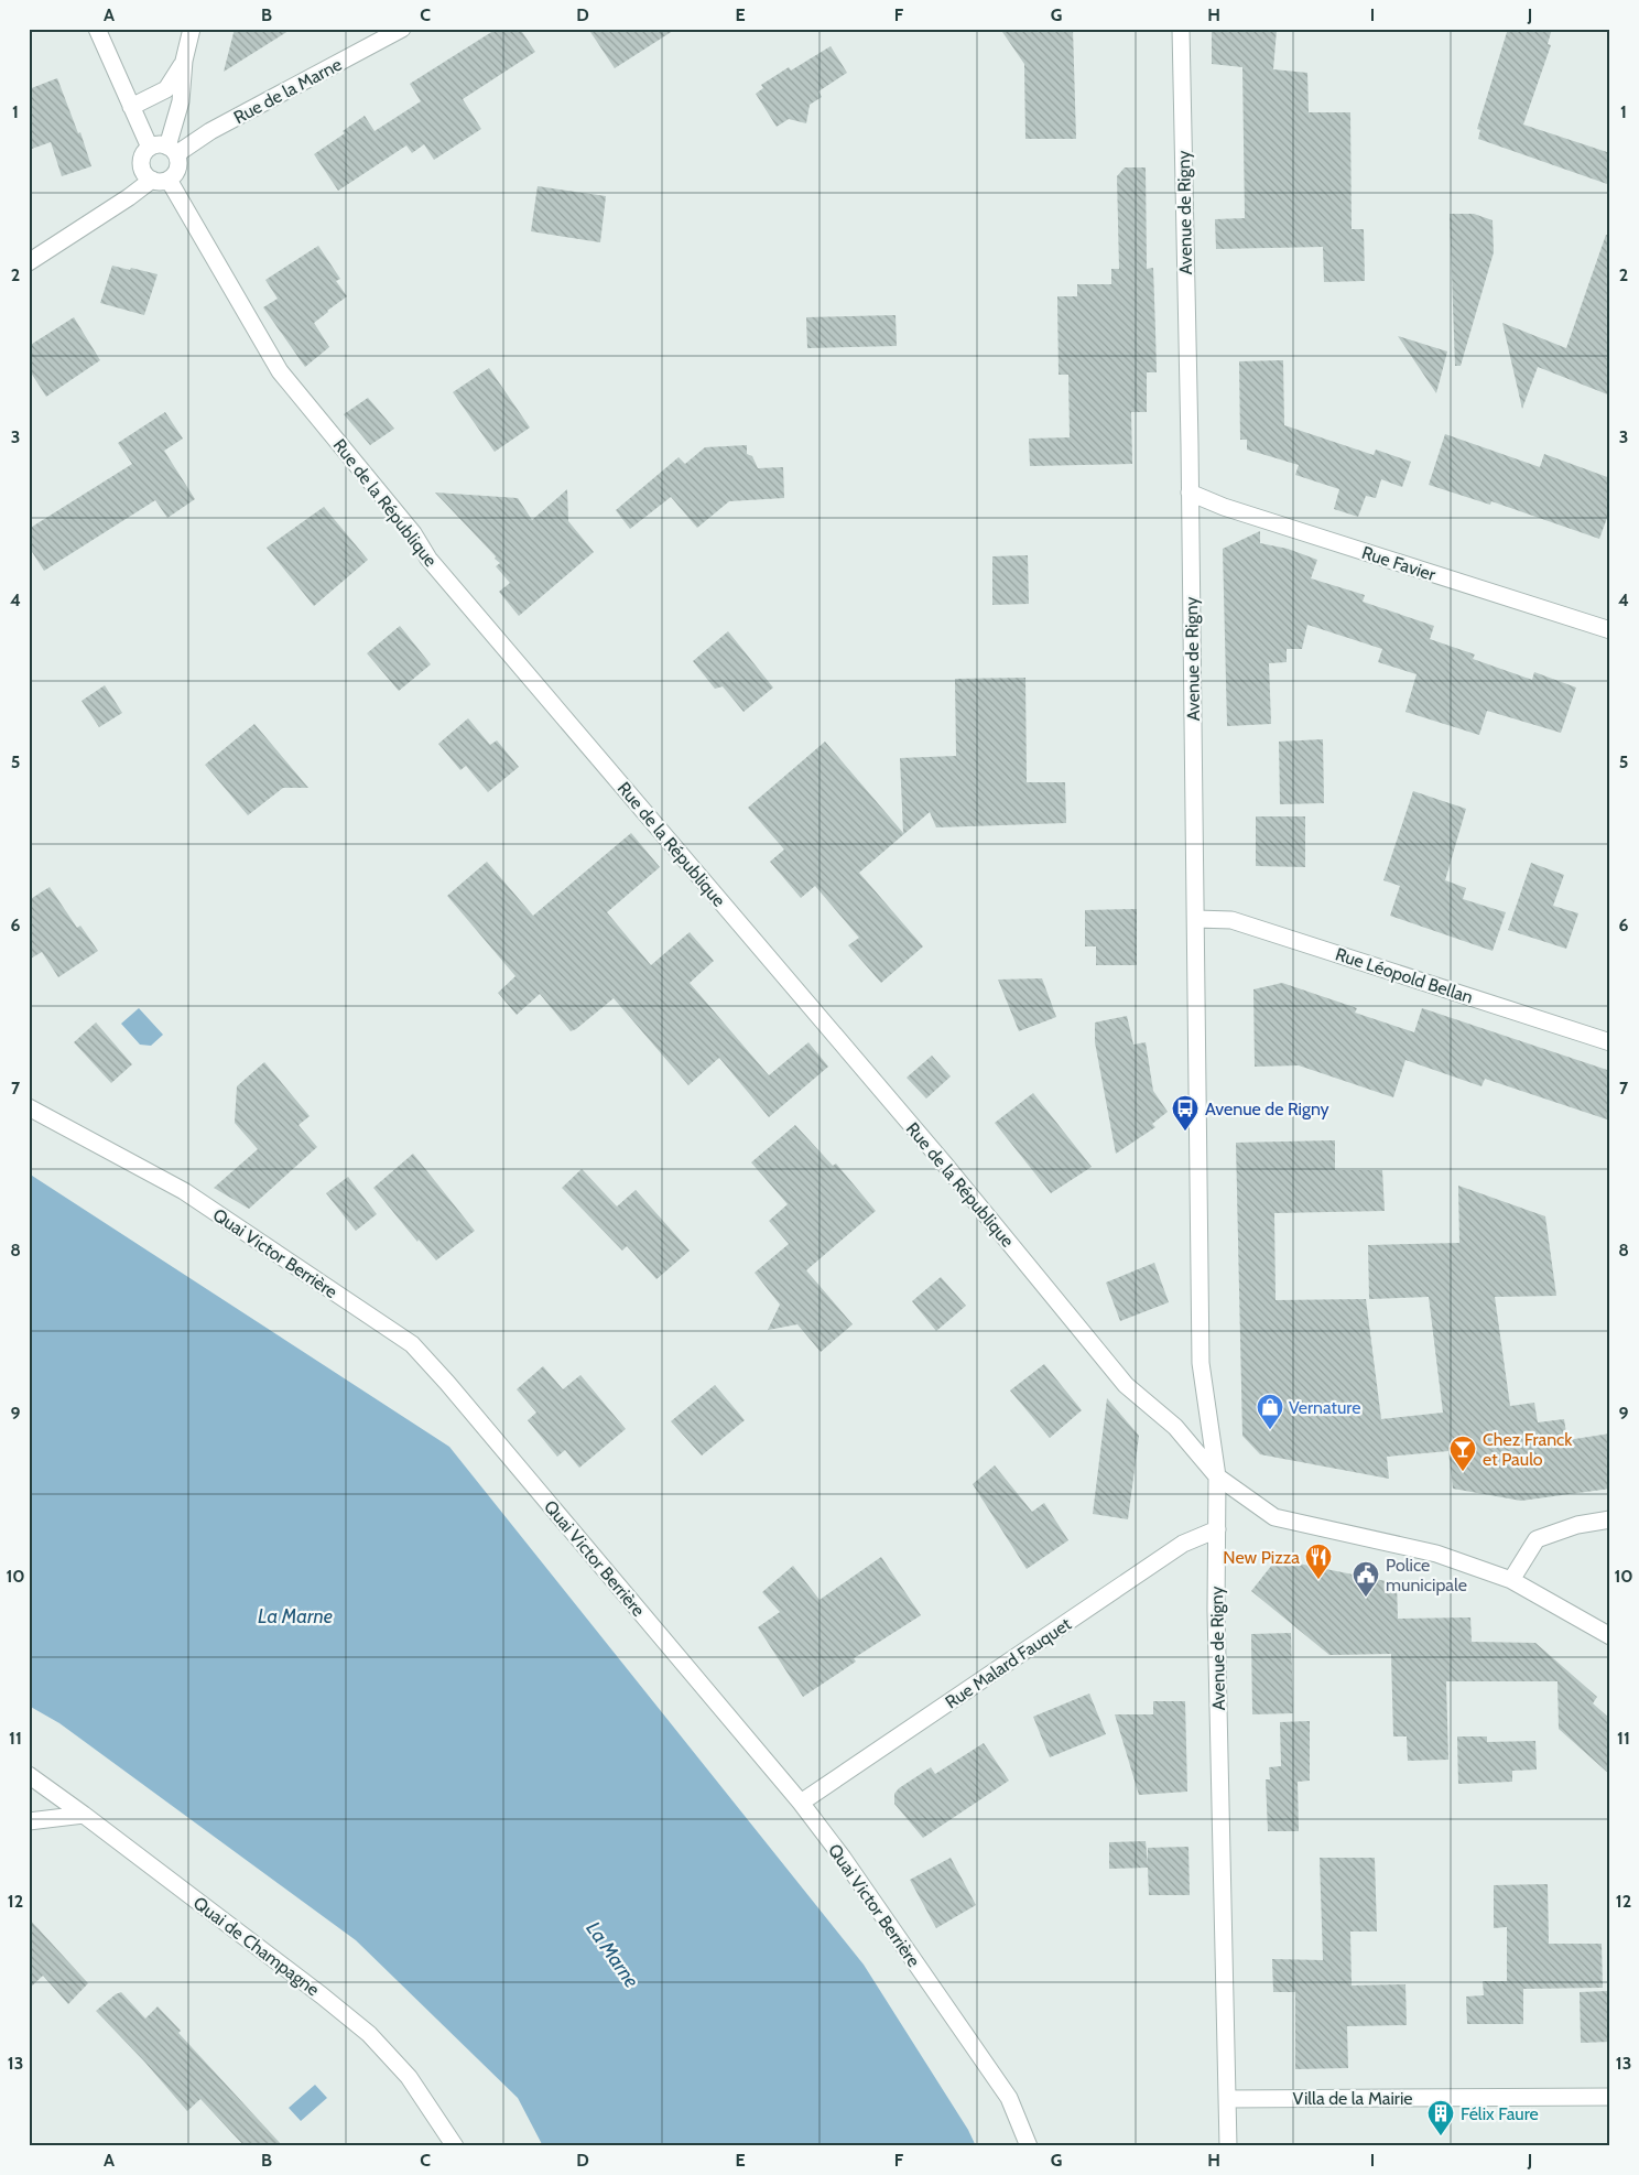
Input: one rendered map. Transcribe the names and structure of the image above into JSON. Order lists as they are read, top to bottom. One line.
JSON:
{"streets":{"street":["Rue de la Marne","Avenue de Rigny","Rue de la République","Rue Favier","Rue Léopold Bellan","Quai Victor Berrière","Rue Malard Fauquet","Quai de Champagne","Villa de la Mairie"]},"crossings":[["Rue de la Marne","Rue de la République"],["Avenue de Rigny","Rue de la République"],["Avenue de Rigny","Rue Favier"],["Avenue de Rigny","Rue Léopold Bellan"],["Avenue de Rigny","Rue Malard Fauquet"],["Avenue de Rigny","Villa de la Mairie"],["Quai Victor Berrière","Rue Malard Fauquet"]],"water":["La Marne"],"places":{"bus stop":["Avenue de Rigny"],"shop":["Vernature"],"bar":["Chez Franck et Paulo"],"restaurant":["New Pizza"],"public building":["Police municipale"],"building":["Félix Faure"]},"grid":{"columns":["A","B","C","D","E","F","G","H","I","J"],"rows":["1","2","3","4","5","6","7","8","9","10","11","12","13"]}}
